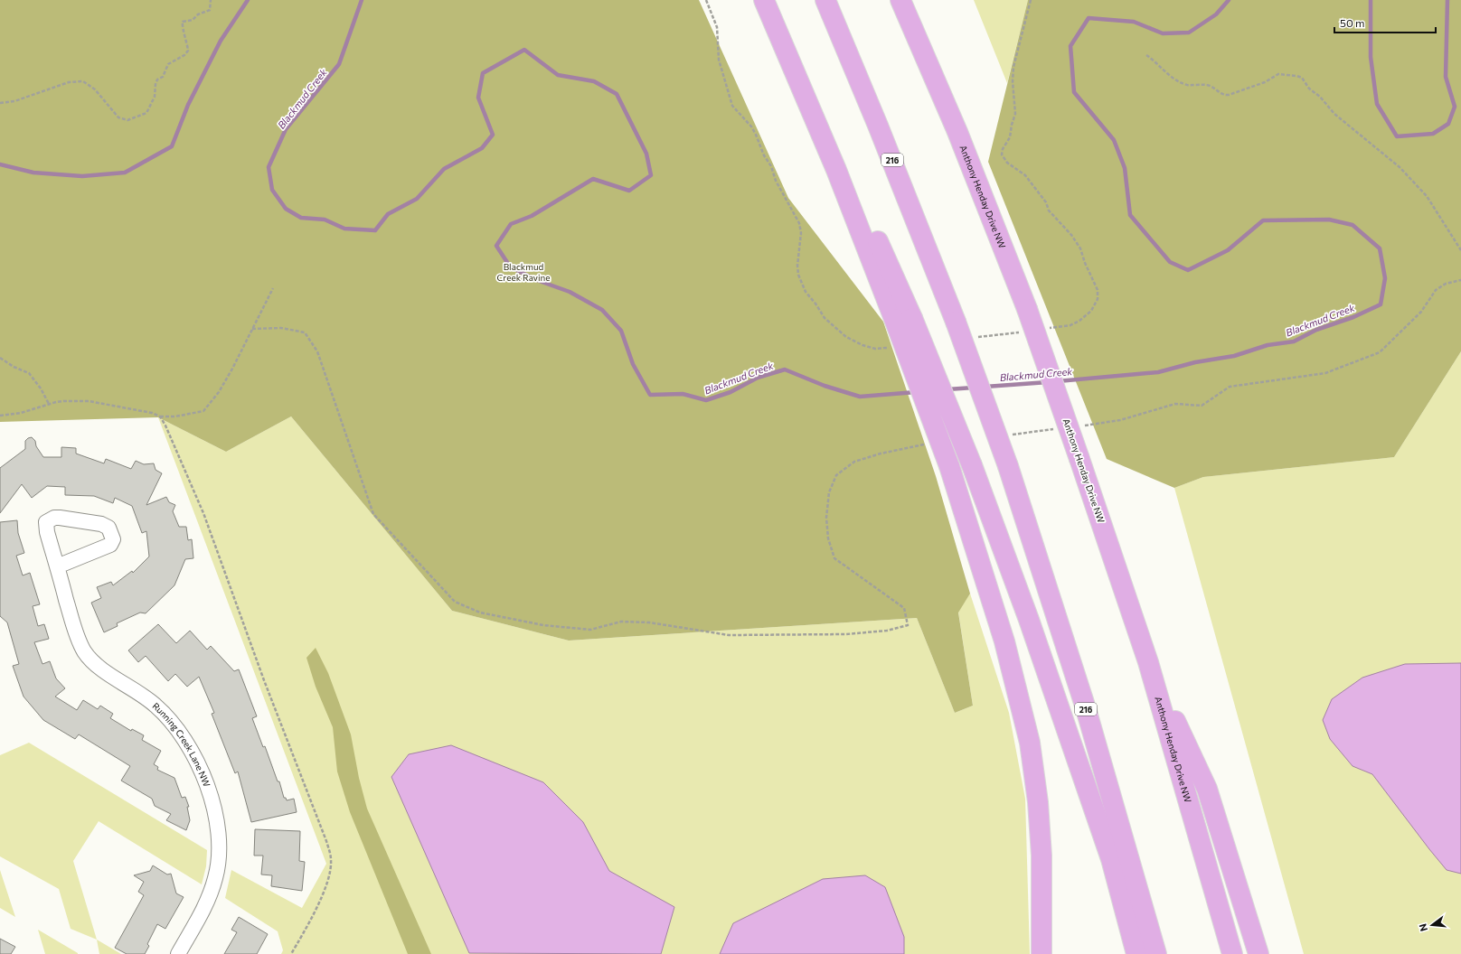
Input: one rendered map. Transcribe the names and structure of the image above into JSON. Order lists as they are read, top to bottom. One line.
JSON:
{"streets":{"highway":["216","Anthony Henday Drive NW"],"street":["Running Creek Lane NW"]},"water":["Blackmud Creek"],"parks":["Blackmud Creek Ravine"],"scale_bar":"50 m","north":"left"}
